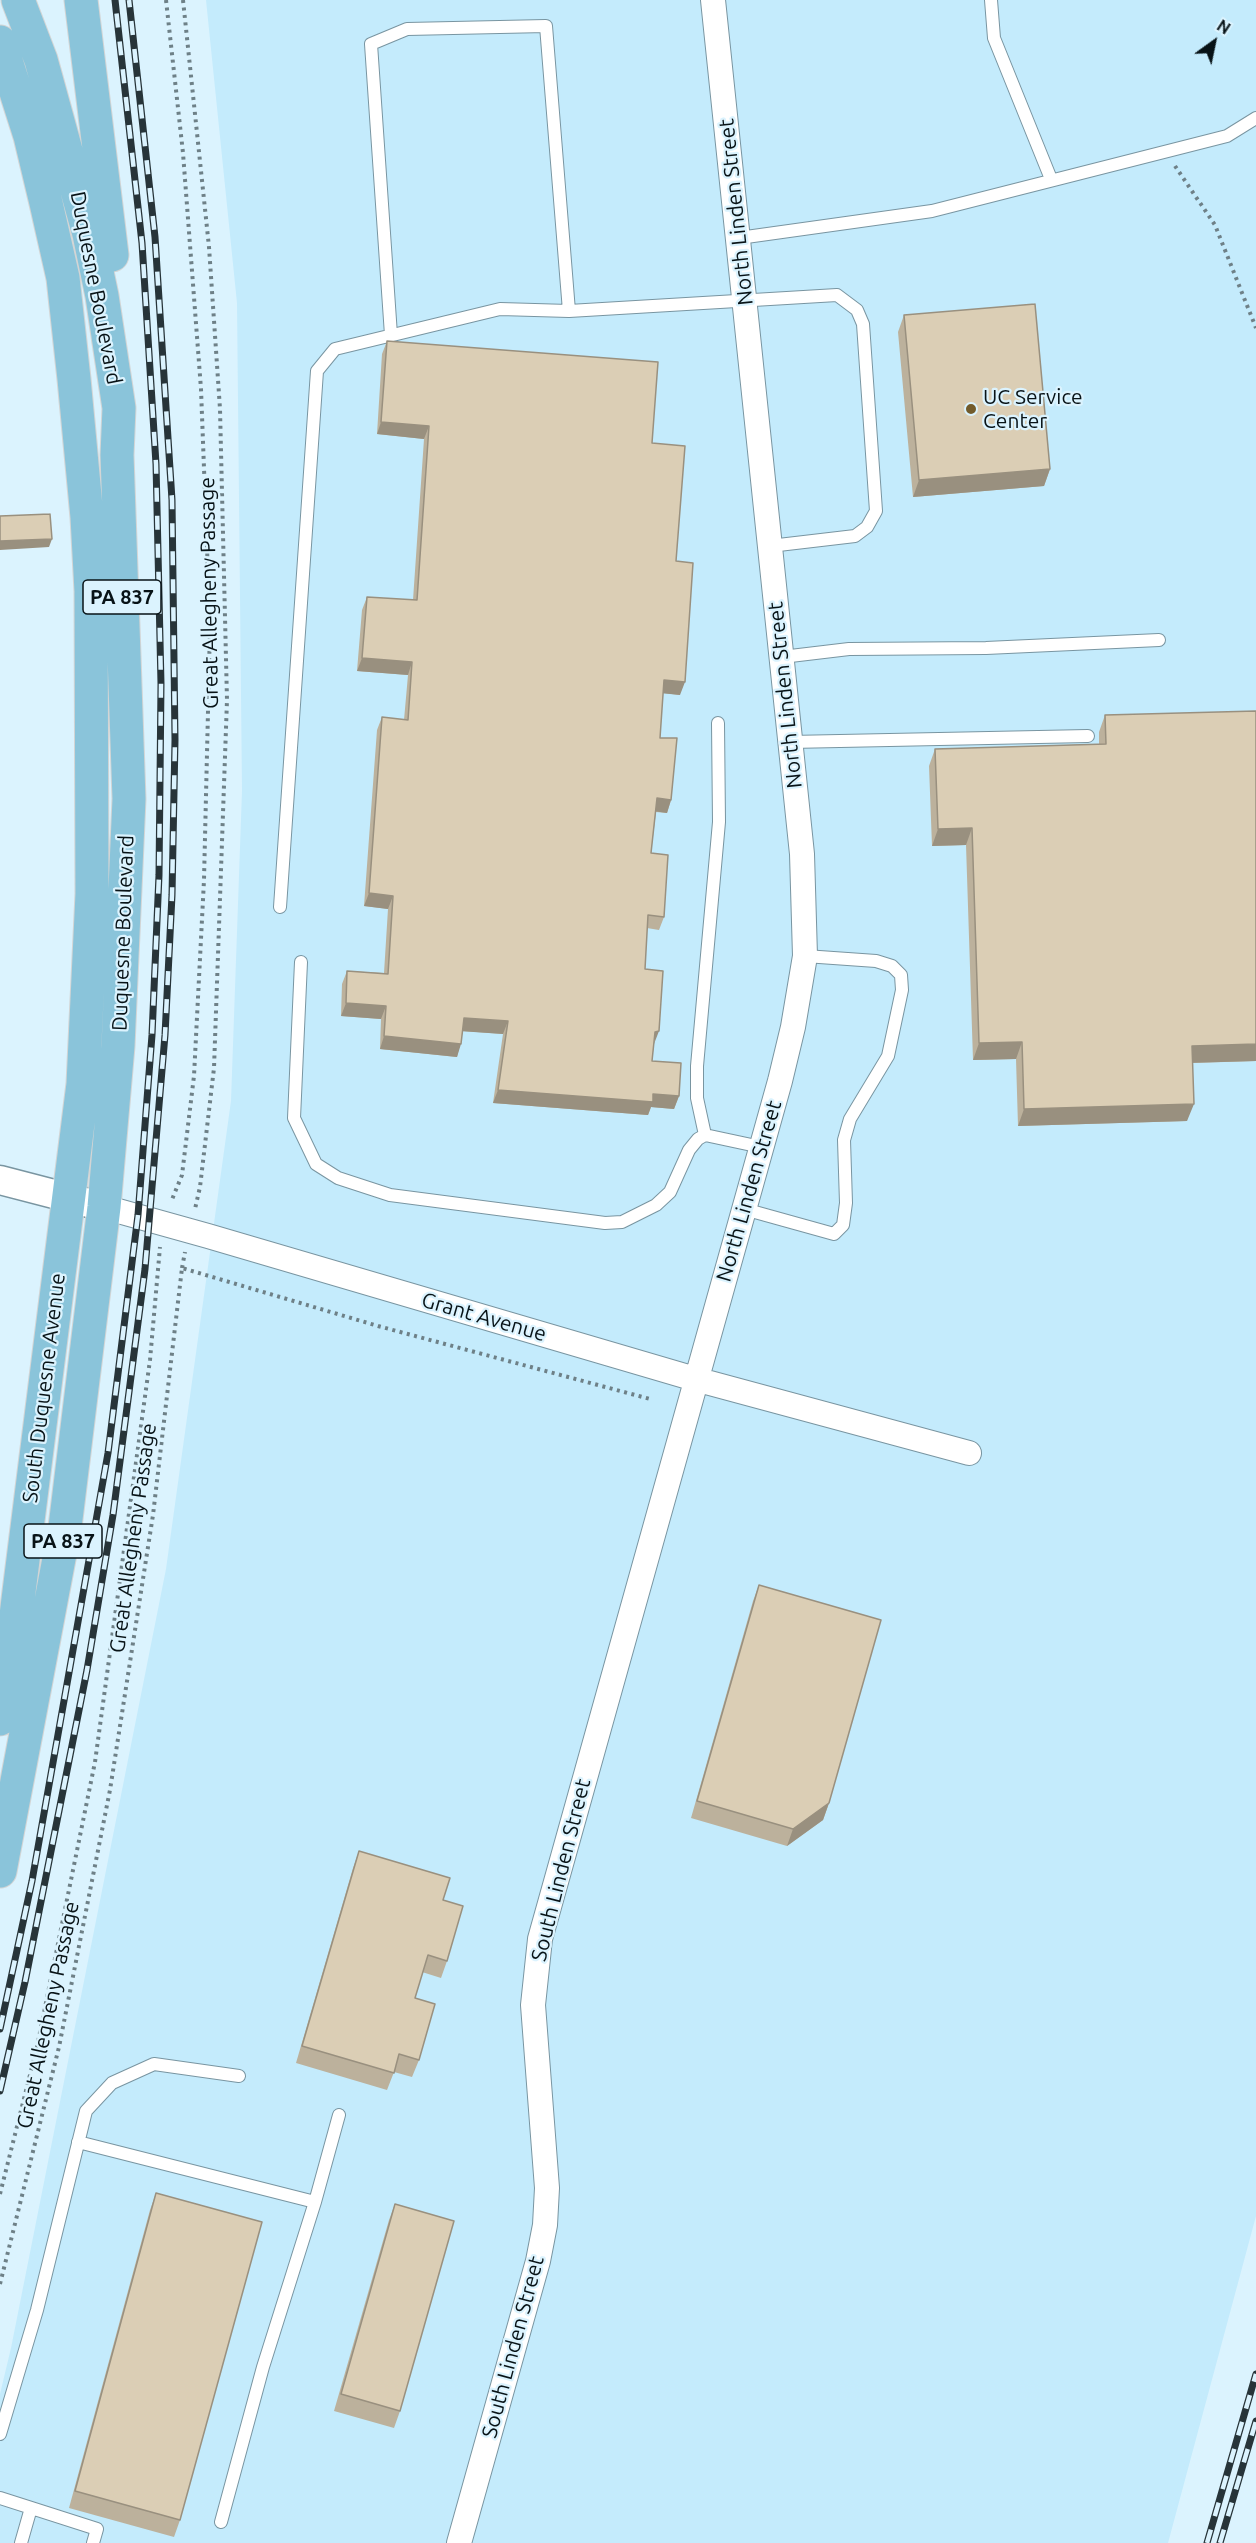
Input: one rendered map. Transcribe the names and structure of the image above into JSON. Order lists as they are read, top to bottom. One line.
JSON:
{"streets":{"main road":["Duquesne Boulevard","PA 837","South Duquesne Avenue"],"street":["North Linden Street","Grant Avenue","South Linden Street"],"path":["Great Allegheny Passage"]},"crossings":[["North Linden Street","Grant Avenue"],["North Linden Street","South Linden Street"],["Duquesne Boulevard","Grant Avenue"],["Duquesne Boulevard","South Duquesne Avenue"],["Grant Avenue","South Duquesne Avenue"],["Grant Avenue","South Linden Street"]],"places":["UC Service Center"],"north":"top right"}
